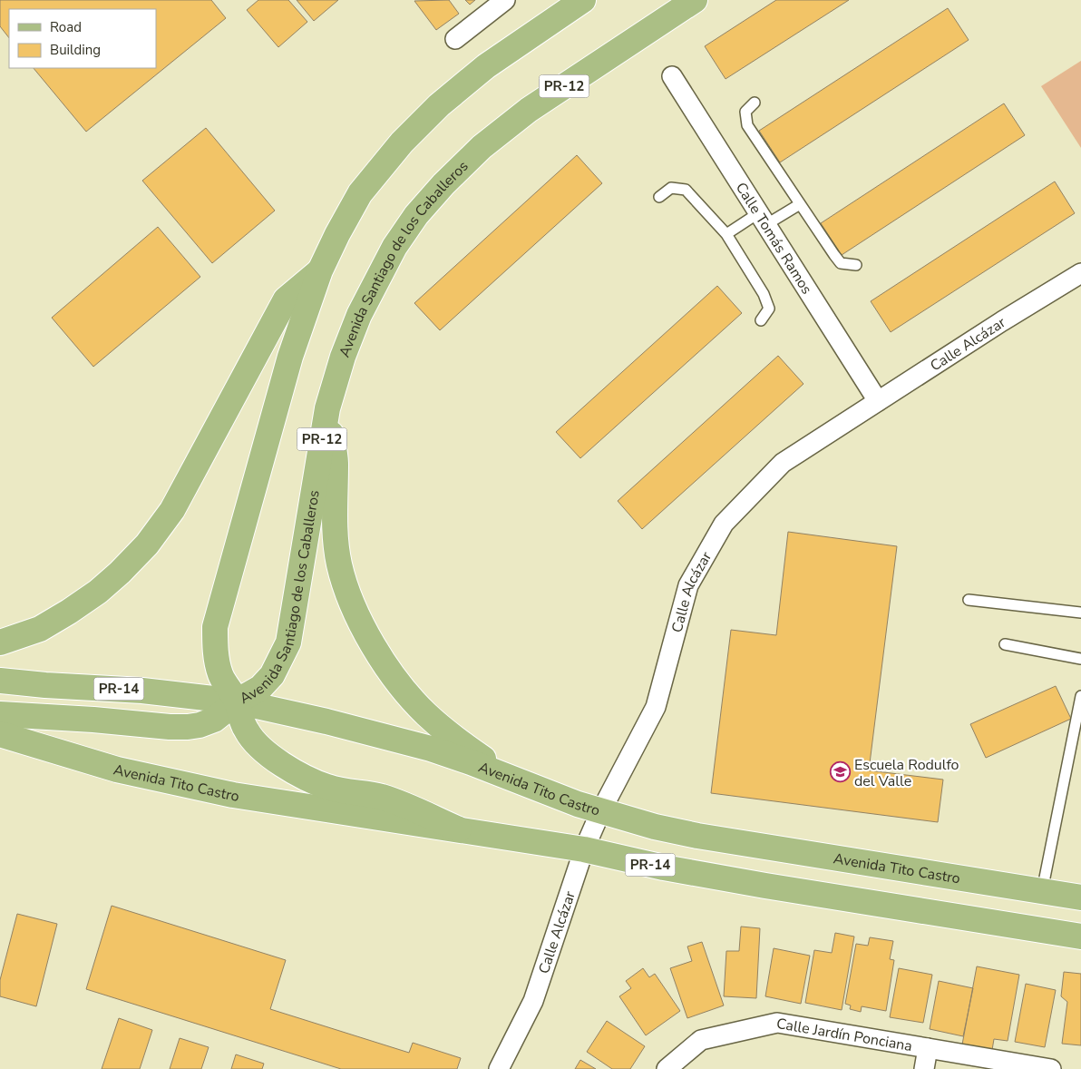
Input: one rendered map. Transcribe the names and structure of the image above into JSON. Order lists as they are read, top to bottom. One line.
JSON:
{"streets":{"main road":["PR-12","Avenida Santiago de los Caballeros","PR-14","Avenida Tito Castro"],"street":["Calle Tomás Ramos","Calle Alcázar","Calle Jardín Ponciana"]},"crossings":[["Calle Tomás Ramos","Calle Alcázar"],["Avenida Santiago de los Caballeros","Avenida Tito Castro"],["Calle Alcázar","Avenida Tito Castro"]],"places":{"school or university":["Escuela Rodulfo del Valle"]},"legend":["Road","Building"]}
